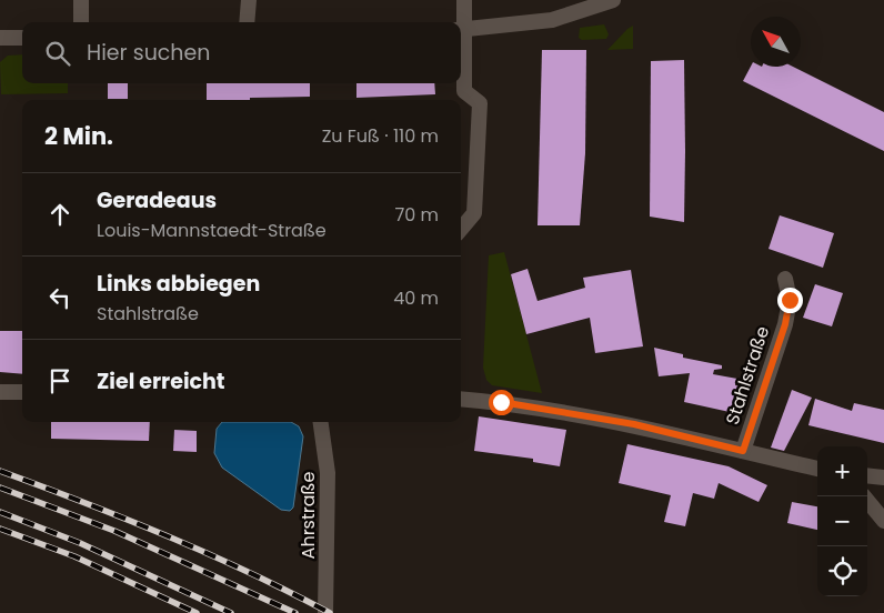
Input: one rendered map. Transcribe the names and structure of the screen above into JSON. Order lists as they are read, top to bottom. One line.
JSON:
{"streets":{"street":["Stahlstraße","Ahrstraße"]},"north":"top left","page":{"search":"Hier suchen","heading":["2 Min.","Zu Fuß · 110 m"],"list":[["Geradeaus","Louis-Mannstaedt-Straße","70 m"],["Links abbiegen","Stahlstraße","40 m"],"Ziel erreicht"],"map_buttons":["+","−"]}}
